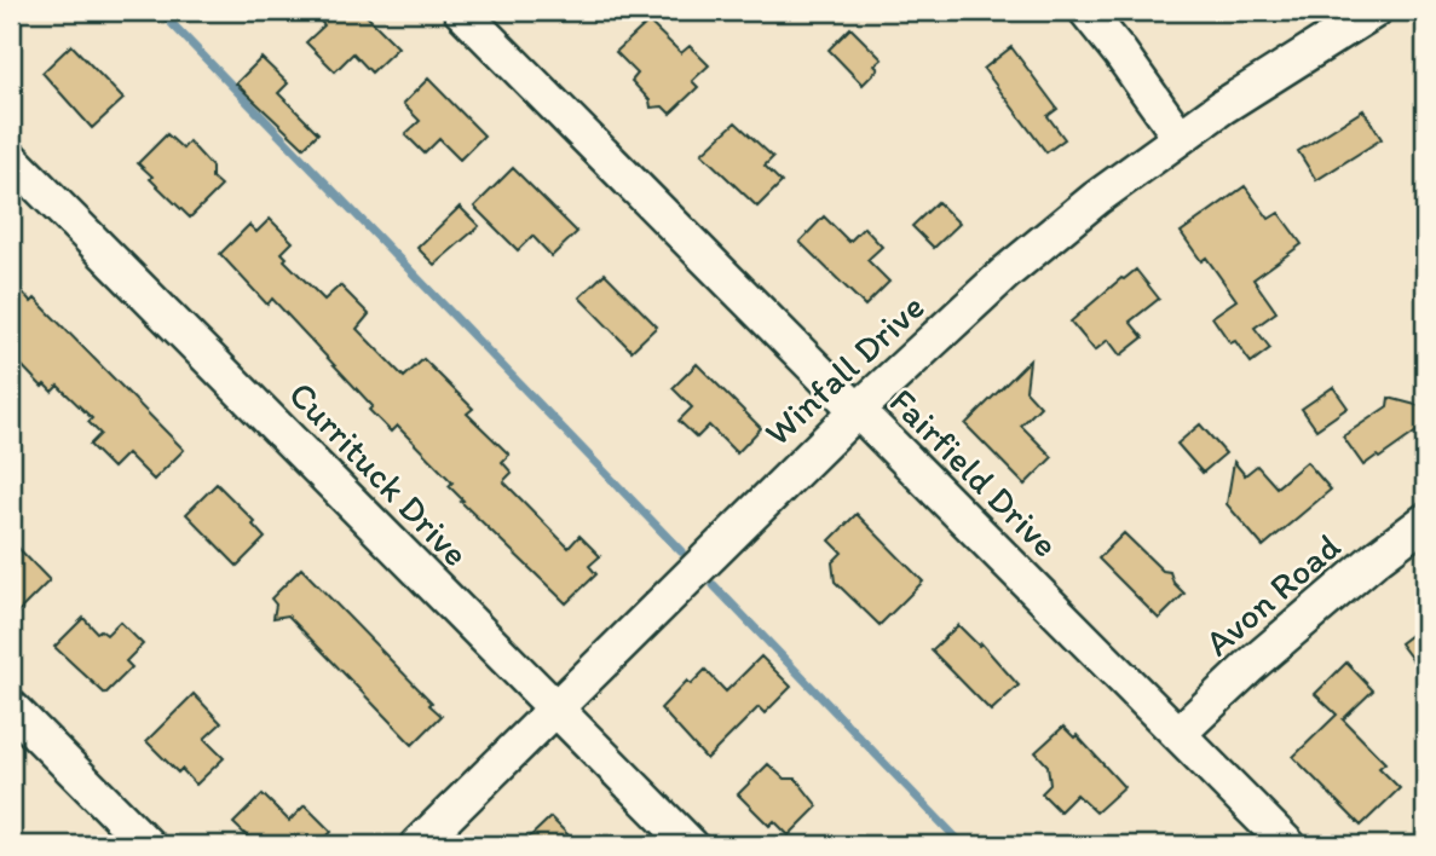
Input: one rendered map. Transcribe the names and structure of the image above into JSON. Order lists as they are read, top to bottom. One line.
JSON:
{"streets":{"street":["Winfall Drive","Fairfield Drive","Currituck Drive","Avon Road"]},"crossings":[["Winfall Drive","Fairfield Drive"],["Winfall Drive","Currituck Drive"],["Fairfield Drive","Avon Road"]]}
